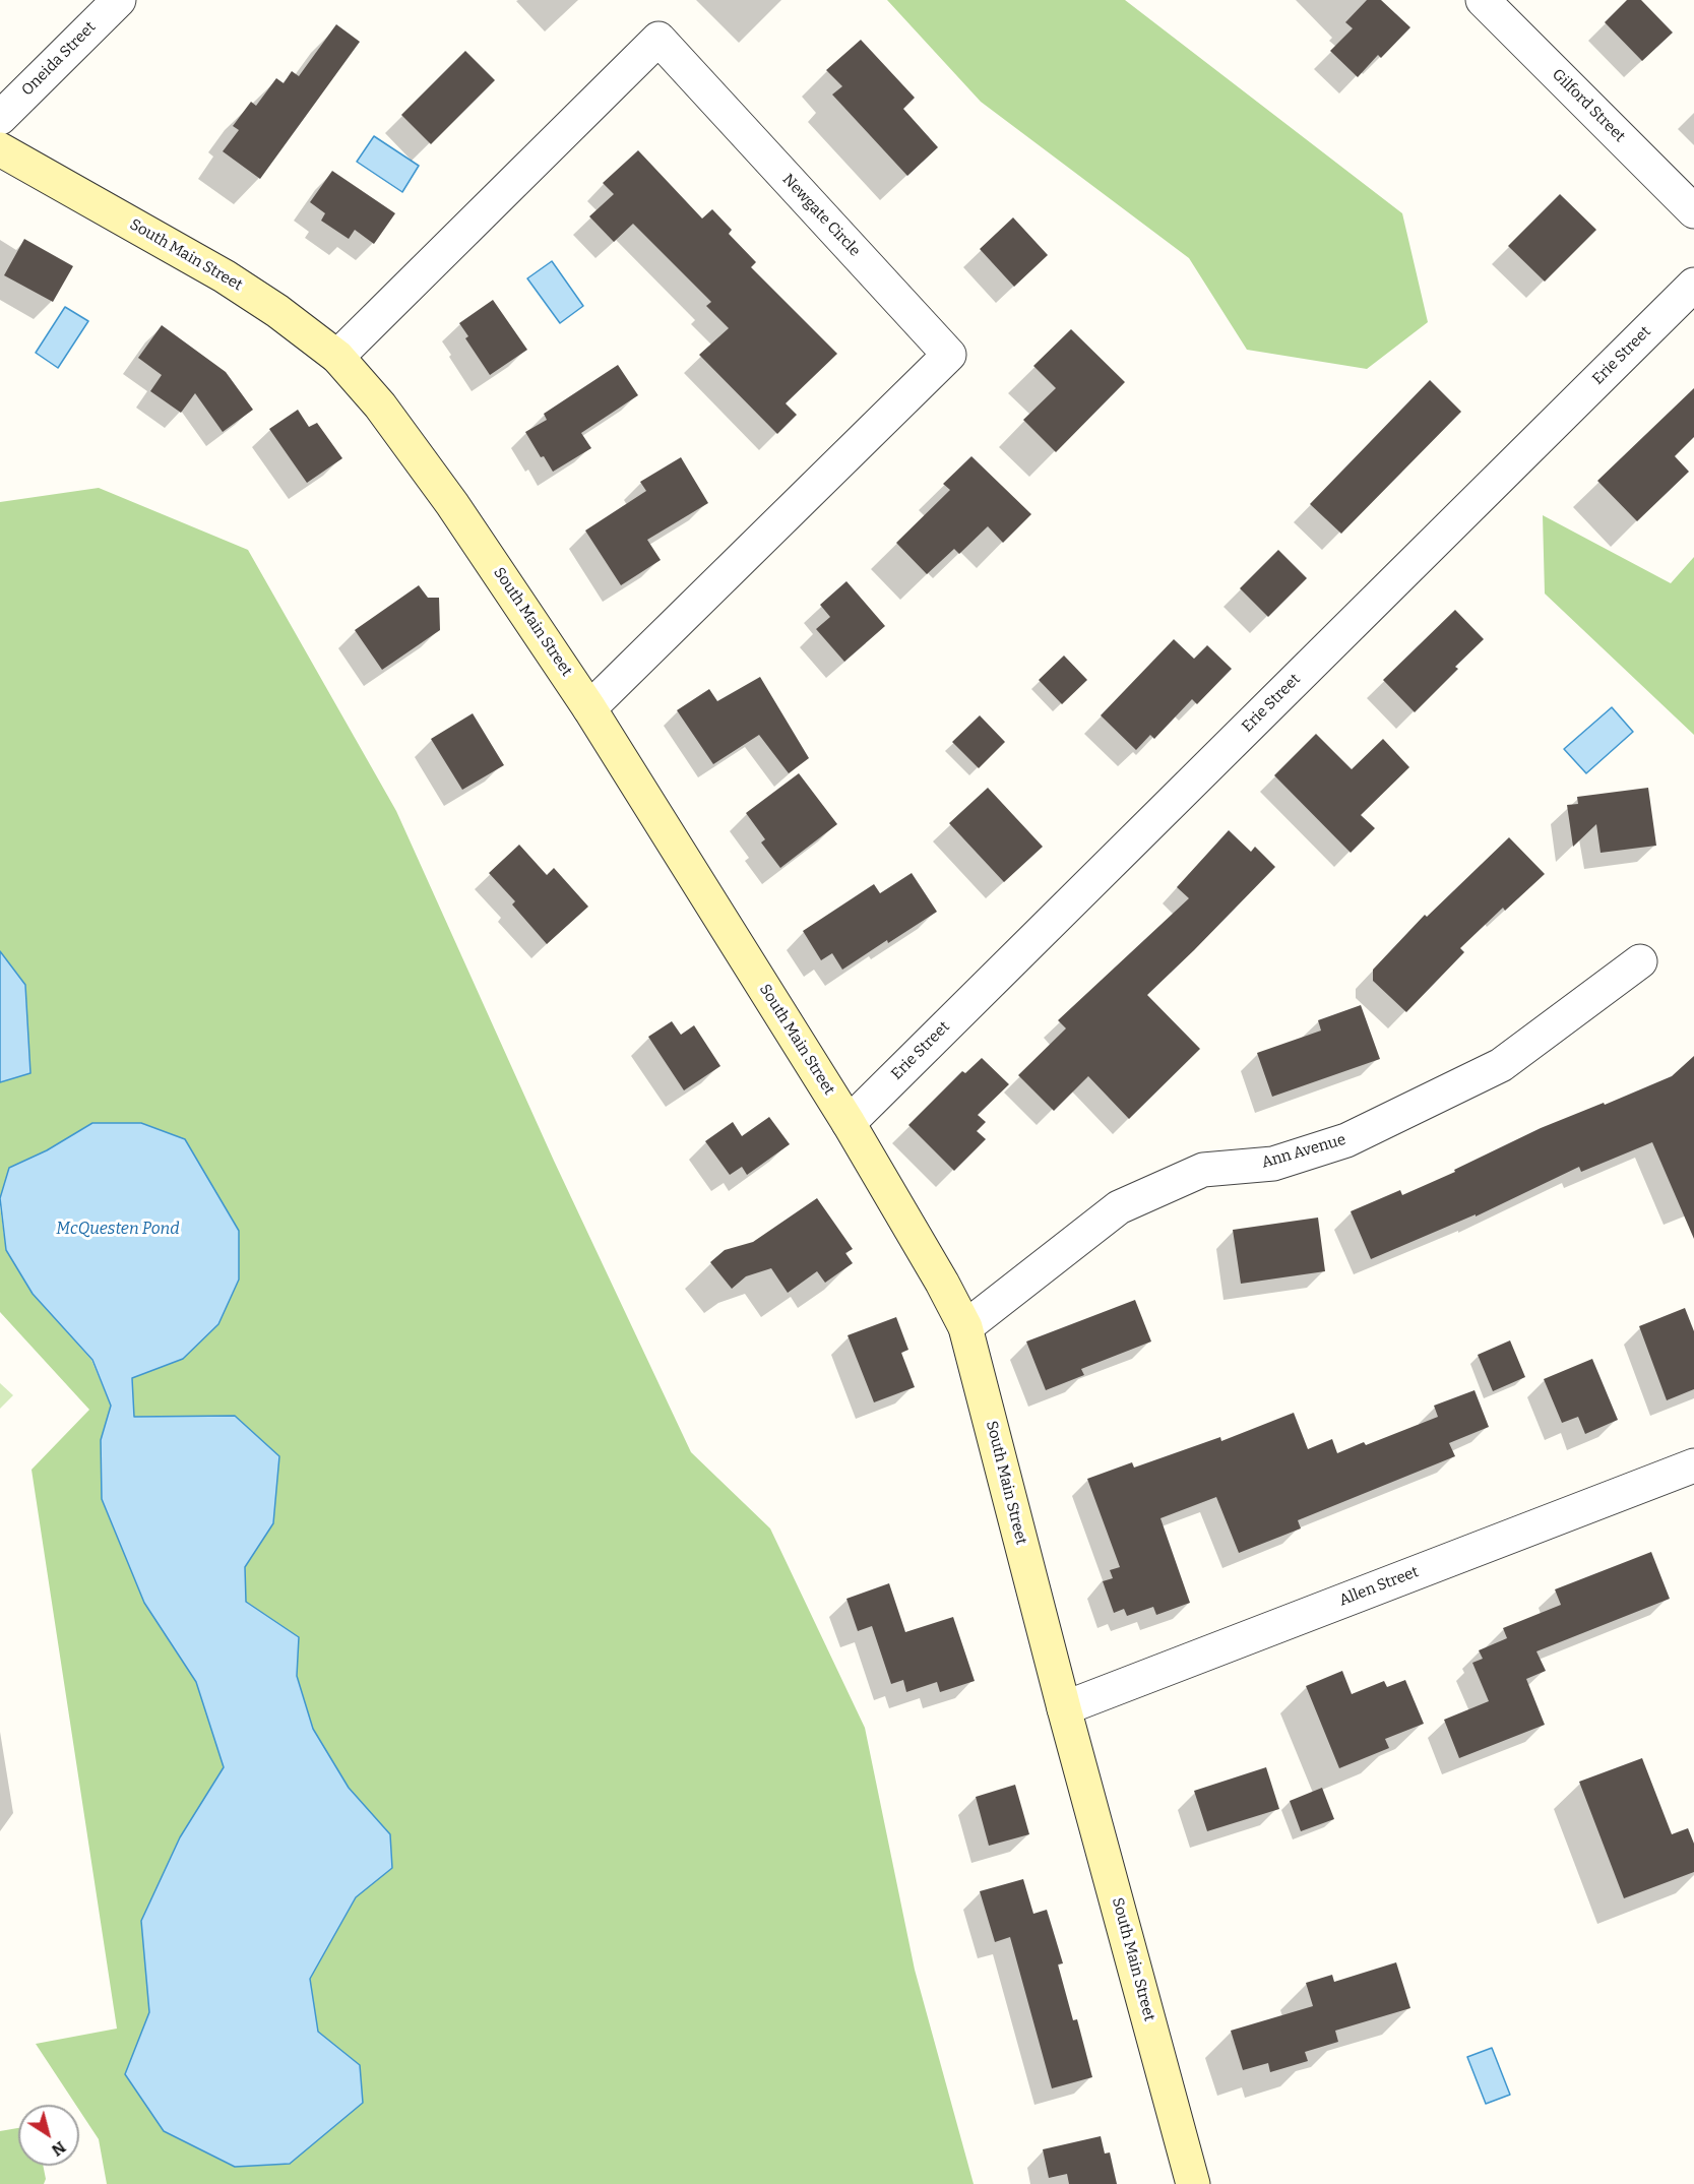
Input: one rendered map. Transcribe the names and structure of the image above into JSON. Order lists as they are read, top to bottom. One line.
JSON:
{"streets":{"main road":["South Main Street"],"street":["Oneida Street","Gilford Street","Newgate Circle","Erie Street","Ann Avenue","Allen Street"]},"crossings":[["Newgate Circle","South Main Street"],["South Main Street","Erie Street"],["South Main Street","Ann Avenue"],["South Main Street","Allen Street"]],"water":["McQuesten Pond"],"north":"bottom right"}
